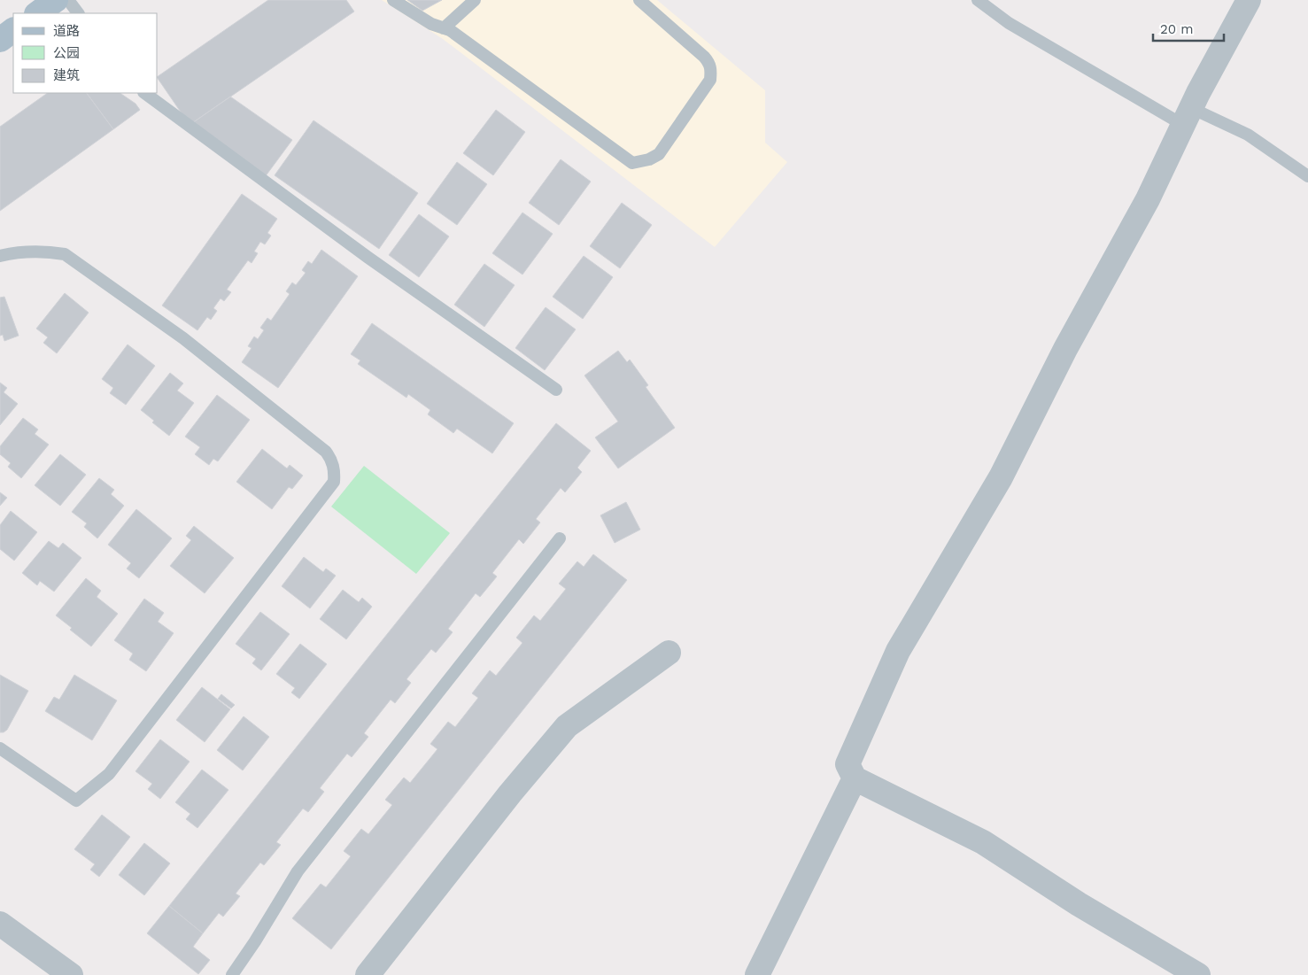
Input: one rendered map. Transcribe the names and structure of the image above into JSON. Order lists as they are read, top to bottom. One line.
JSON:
{"legend":["道路","公园","建筑"],"scale_bar":"20 m"}
